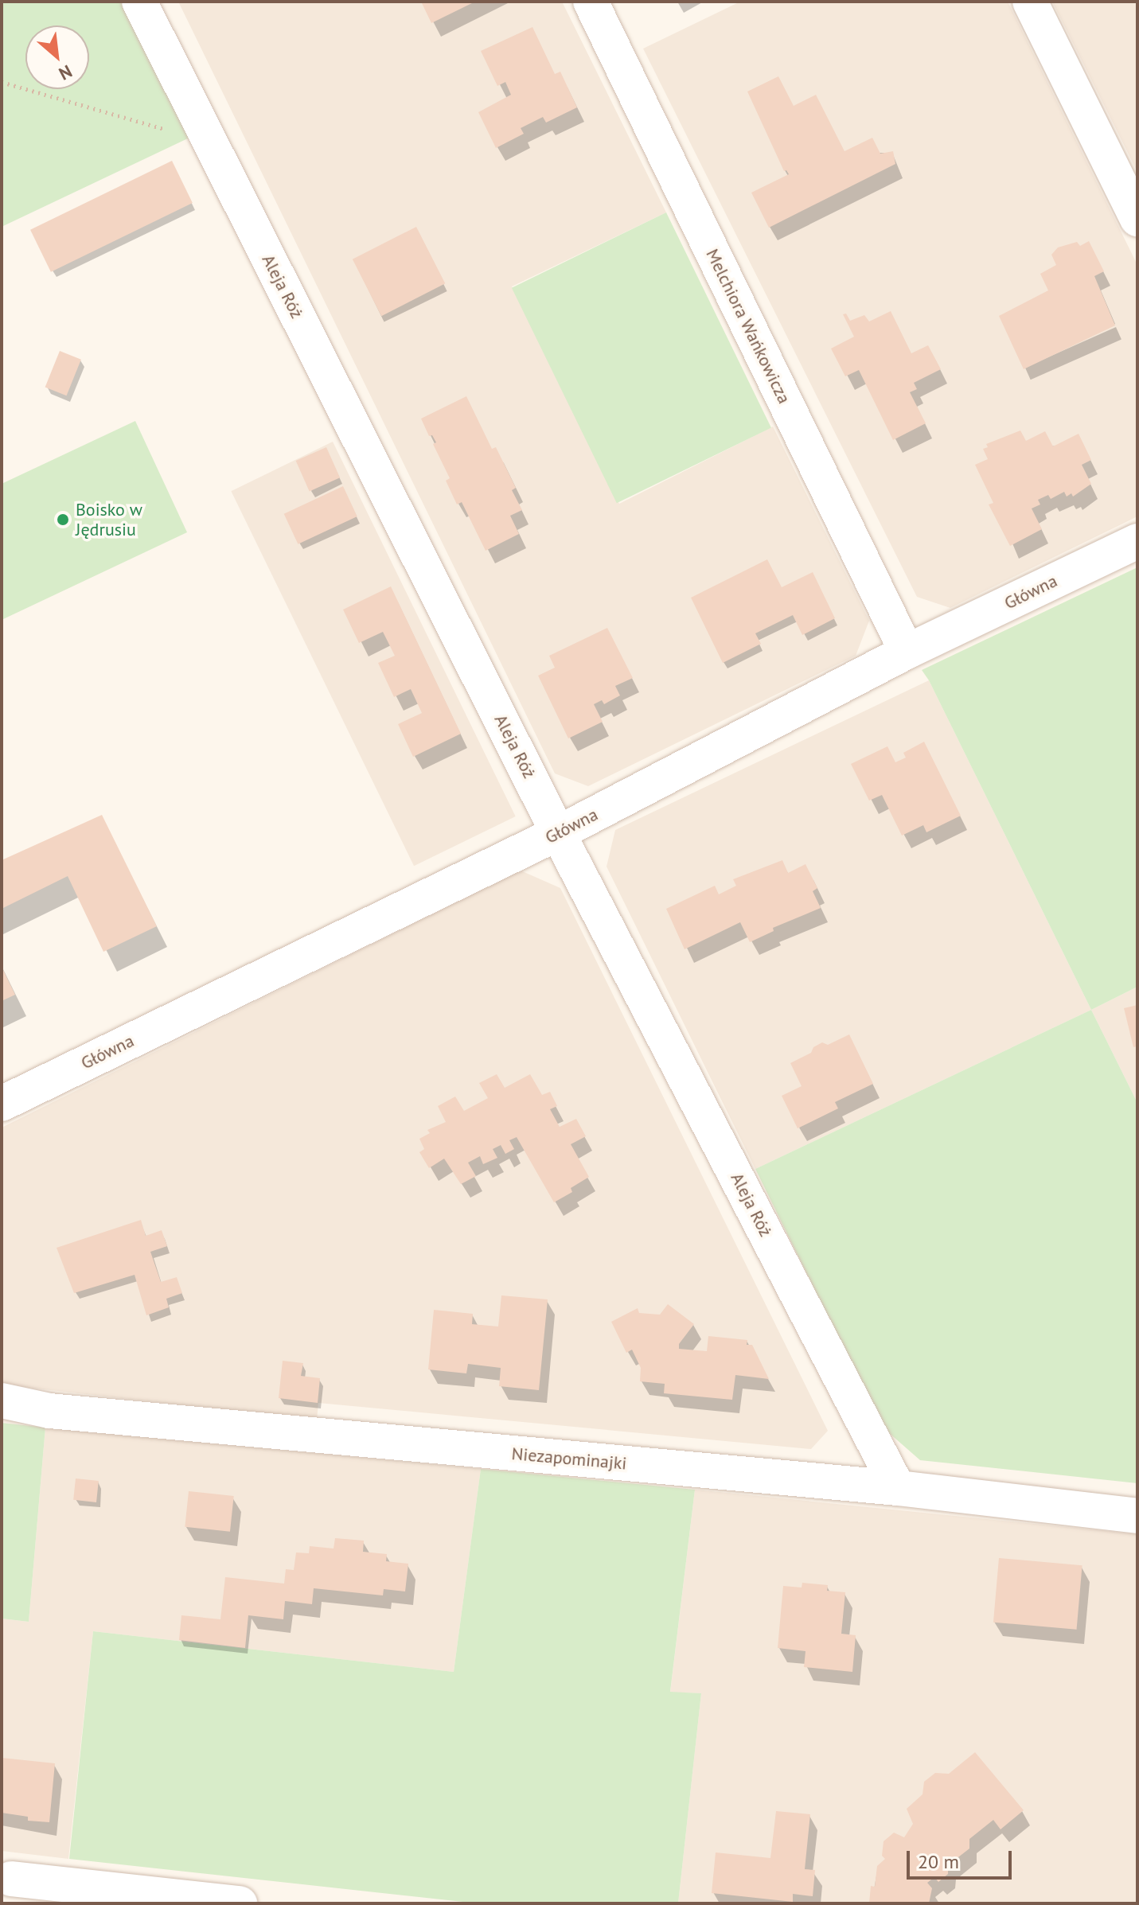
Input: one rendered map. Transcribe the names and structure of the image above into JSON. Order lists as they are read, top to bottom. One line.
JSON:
{"streets":{"street":["Aleja Róż","Melchiora Wańkowicza","Główna","Niezapominajki"]},"crossings":[["Aleja Róż","Główna"],["Aleja Róż","Niezapominajki"],["Melchiora Wańkowicza","Główna"]],"places":["Boisko w Jędrusiu"],"scale_bar":"20 m","north":"bottom right"}
